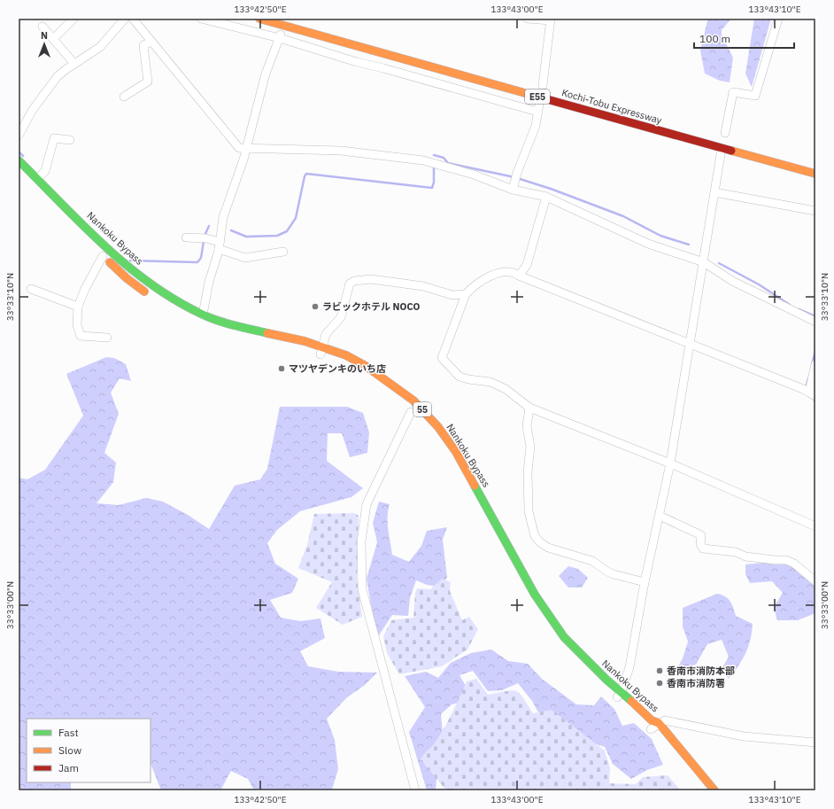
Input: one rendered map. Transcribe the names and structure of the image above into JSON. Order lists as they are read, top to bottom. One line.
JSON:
{"streets":{"highway":["E55","Kochi-Tobu Expressway","Nankoku Bypass","55"]},"places":["ラビックホテル NOCO","マツヤデンキのいち店","香南市消防本部","香南市消防署"],"legend":["Fast","Slow","Jam"],"scale_bar":"100 m","north":"top","coordinates":["133°42'50\"E","133°43'00\"E","133°43'10\"E","33°33'10\"N","33°33'00\"N"]}
